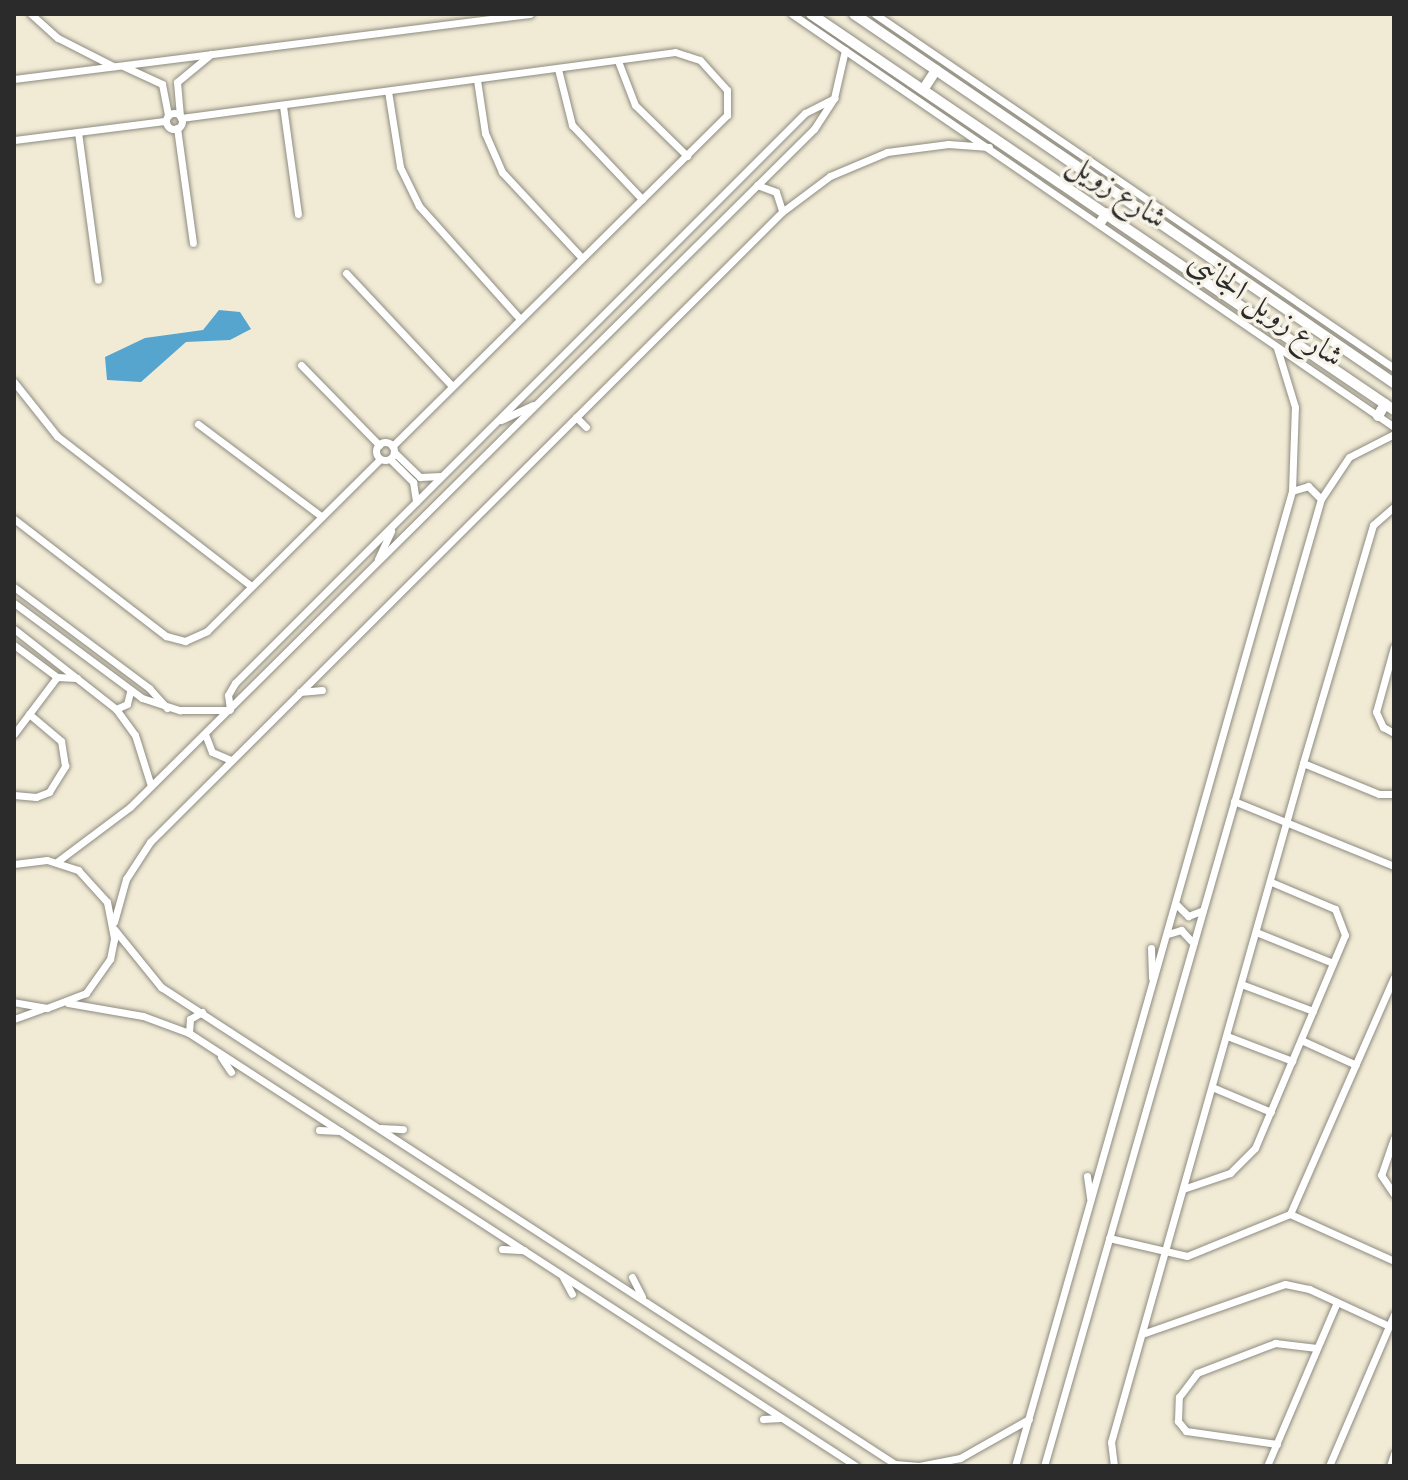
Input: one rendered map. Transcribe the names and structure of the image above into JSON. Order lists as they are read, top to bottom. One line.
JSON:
{"streets":{"main road":["شارع زويل"],"street":["شارع زويل الجانبى"]},"crossings":[["شارع زويل","شارع زويل الجانبى"]]}
